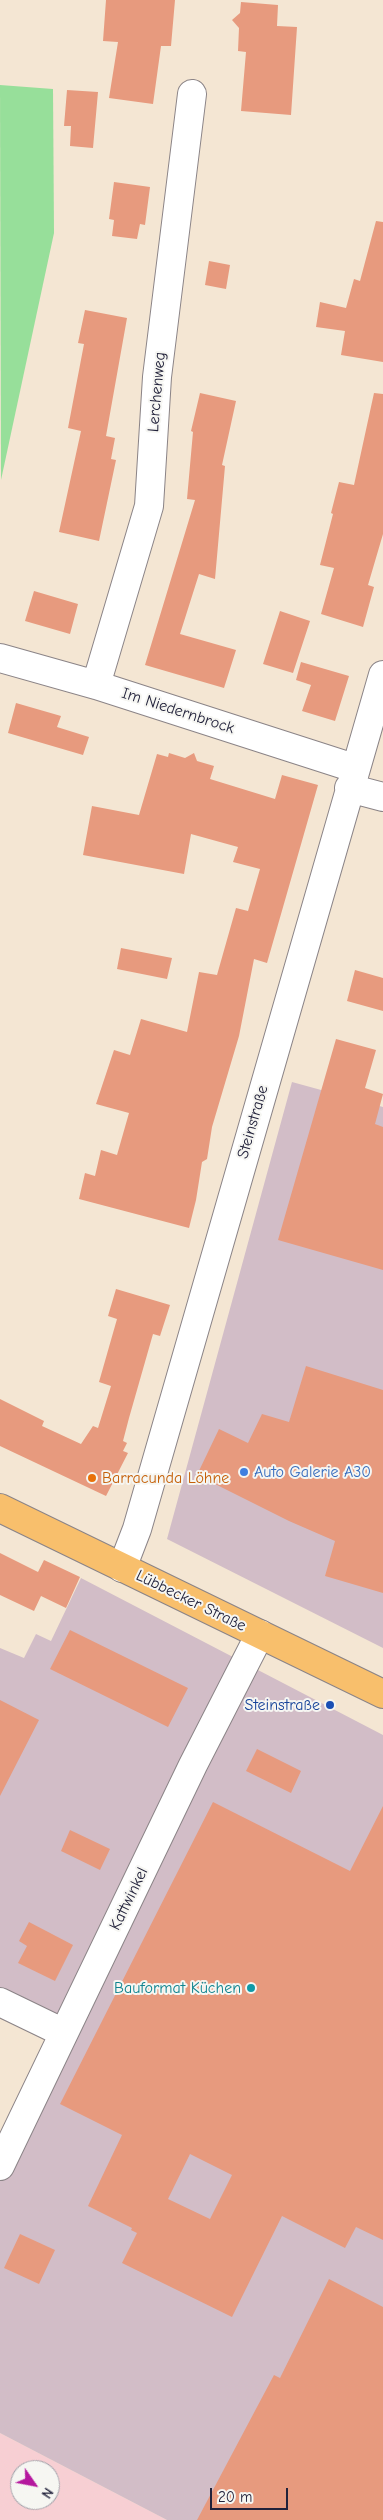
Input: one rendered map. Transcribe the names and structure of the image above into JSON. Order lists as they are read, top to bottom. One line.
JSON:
{"streets":{"main road":["Lübbecker Straße"],"street":["Lerchenweg","Im Niedernbrock","Steinstraße","Kattwinkel"]},"crossings":[["Lerchenweg","Im Niedernbrock"],["Im Niedernbrock","Steinstraße"],["Steinstraße","Lübbecker Straße"],["Lübbecker Straße","Kattwinkel"]],"places":["Auto Galerie A30","Barracunda Löhne","Steinstraße","Bauformat Küchen"],"scale_bar":"20 m","north":"bottom right"}
